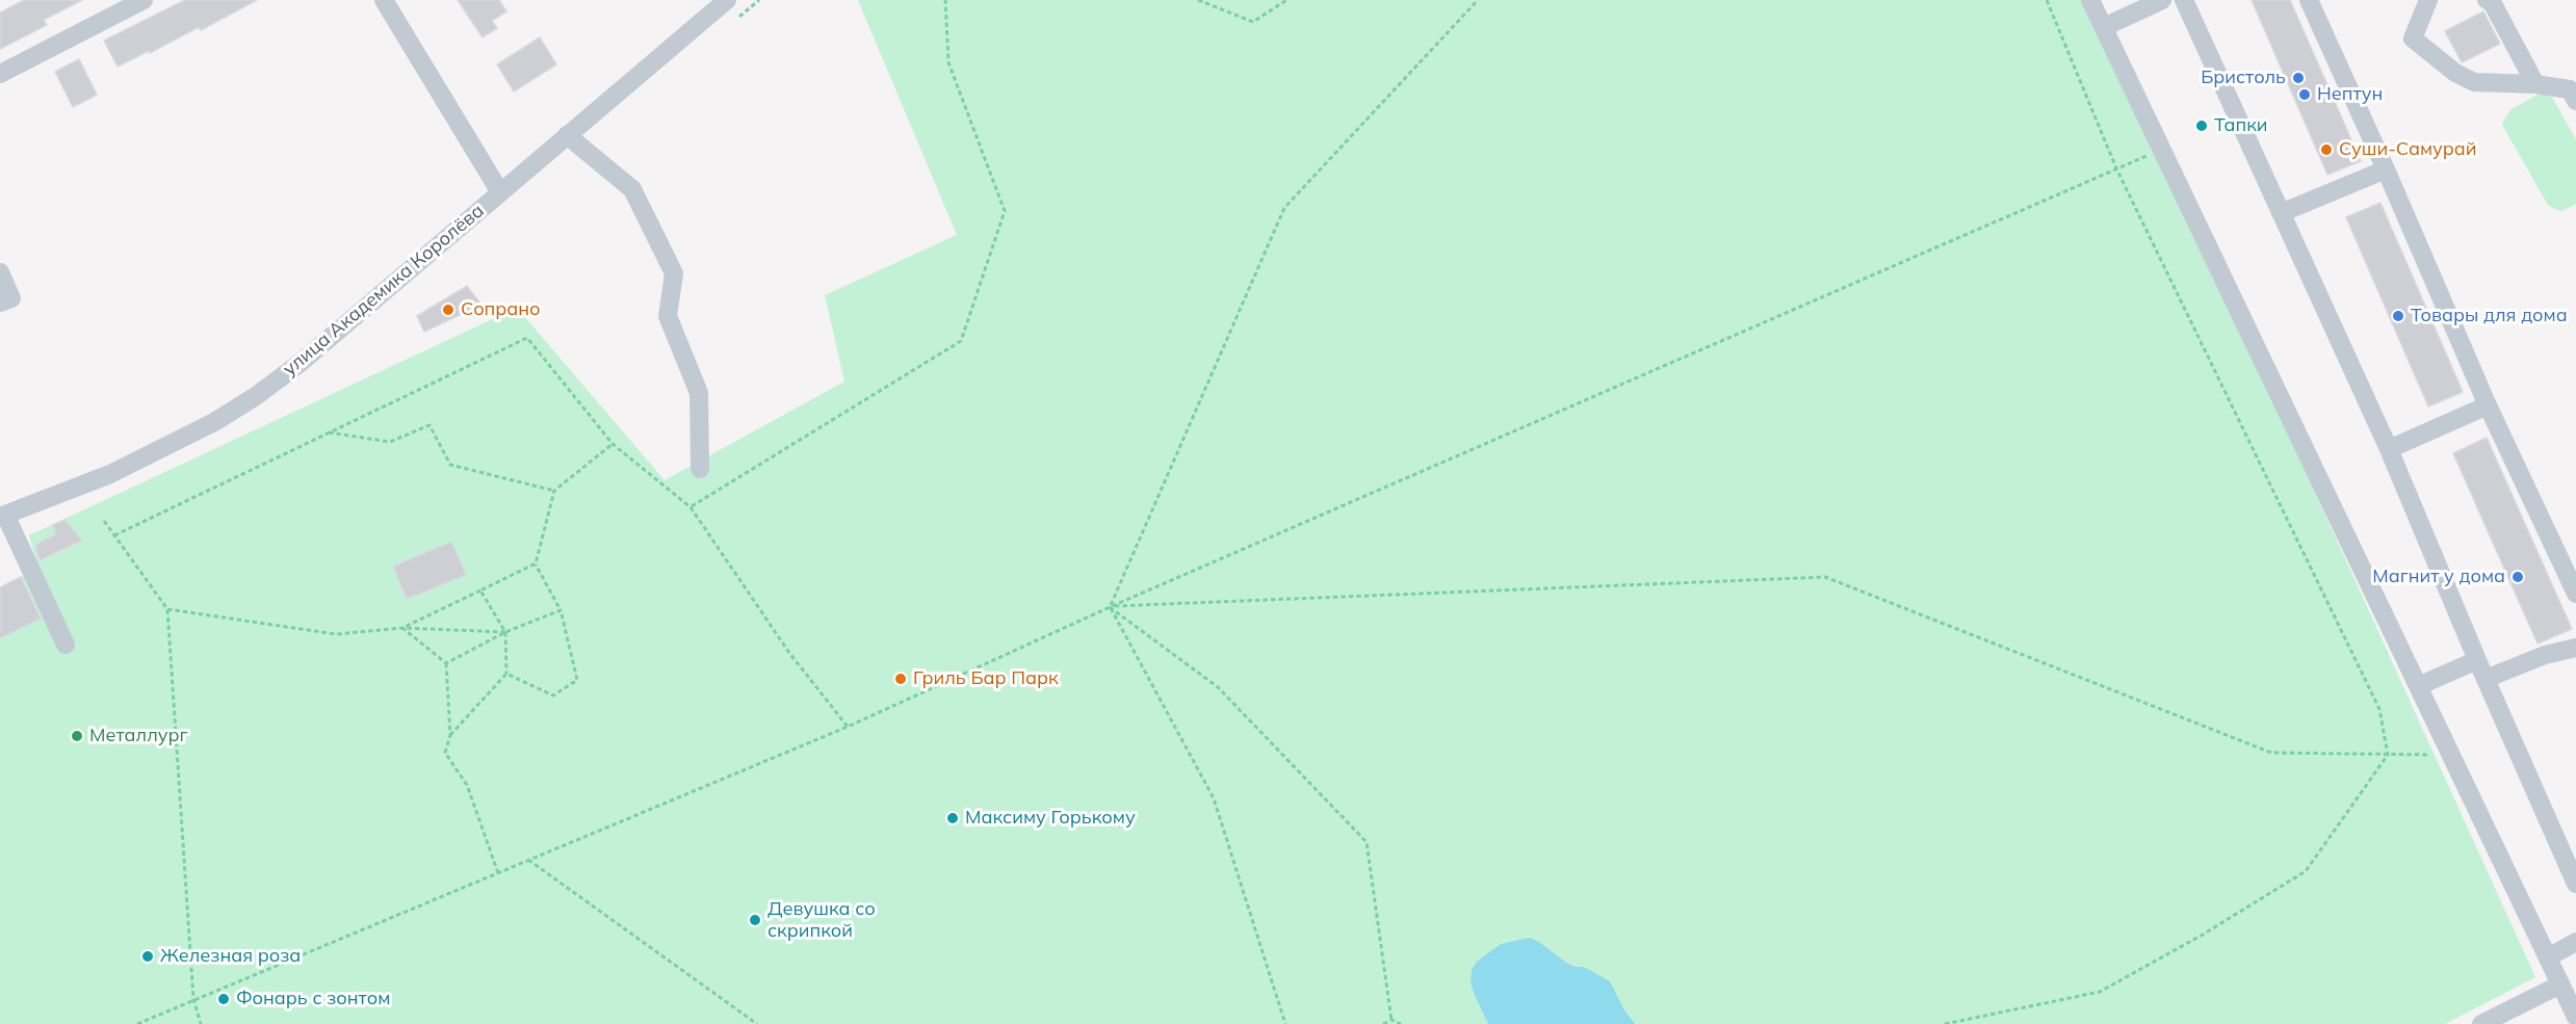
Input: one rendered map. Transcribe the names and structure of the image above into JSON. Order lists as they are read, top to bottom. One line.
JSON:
{"streets":{"street":["улица Академика Королёва"]},"places":["Бристоль","Нептун","Тапки","Суши-Самурай","Сопрано","Товары для дома","Магнит у дома","Гриль Бар Парк","Металлург","Максиму Горькому","Девушка со скрипкой","Железная роза","Фонарь с зонтом"]}
